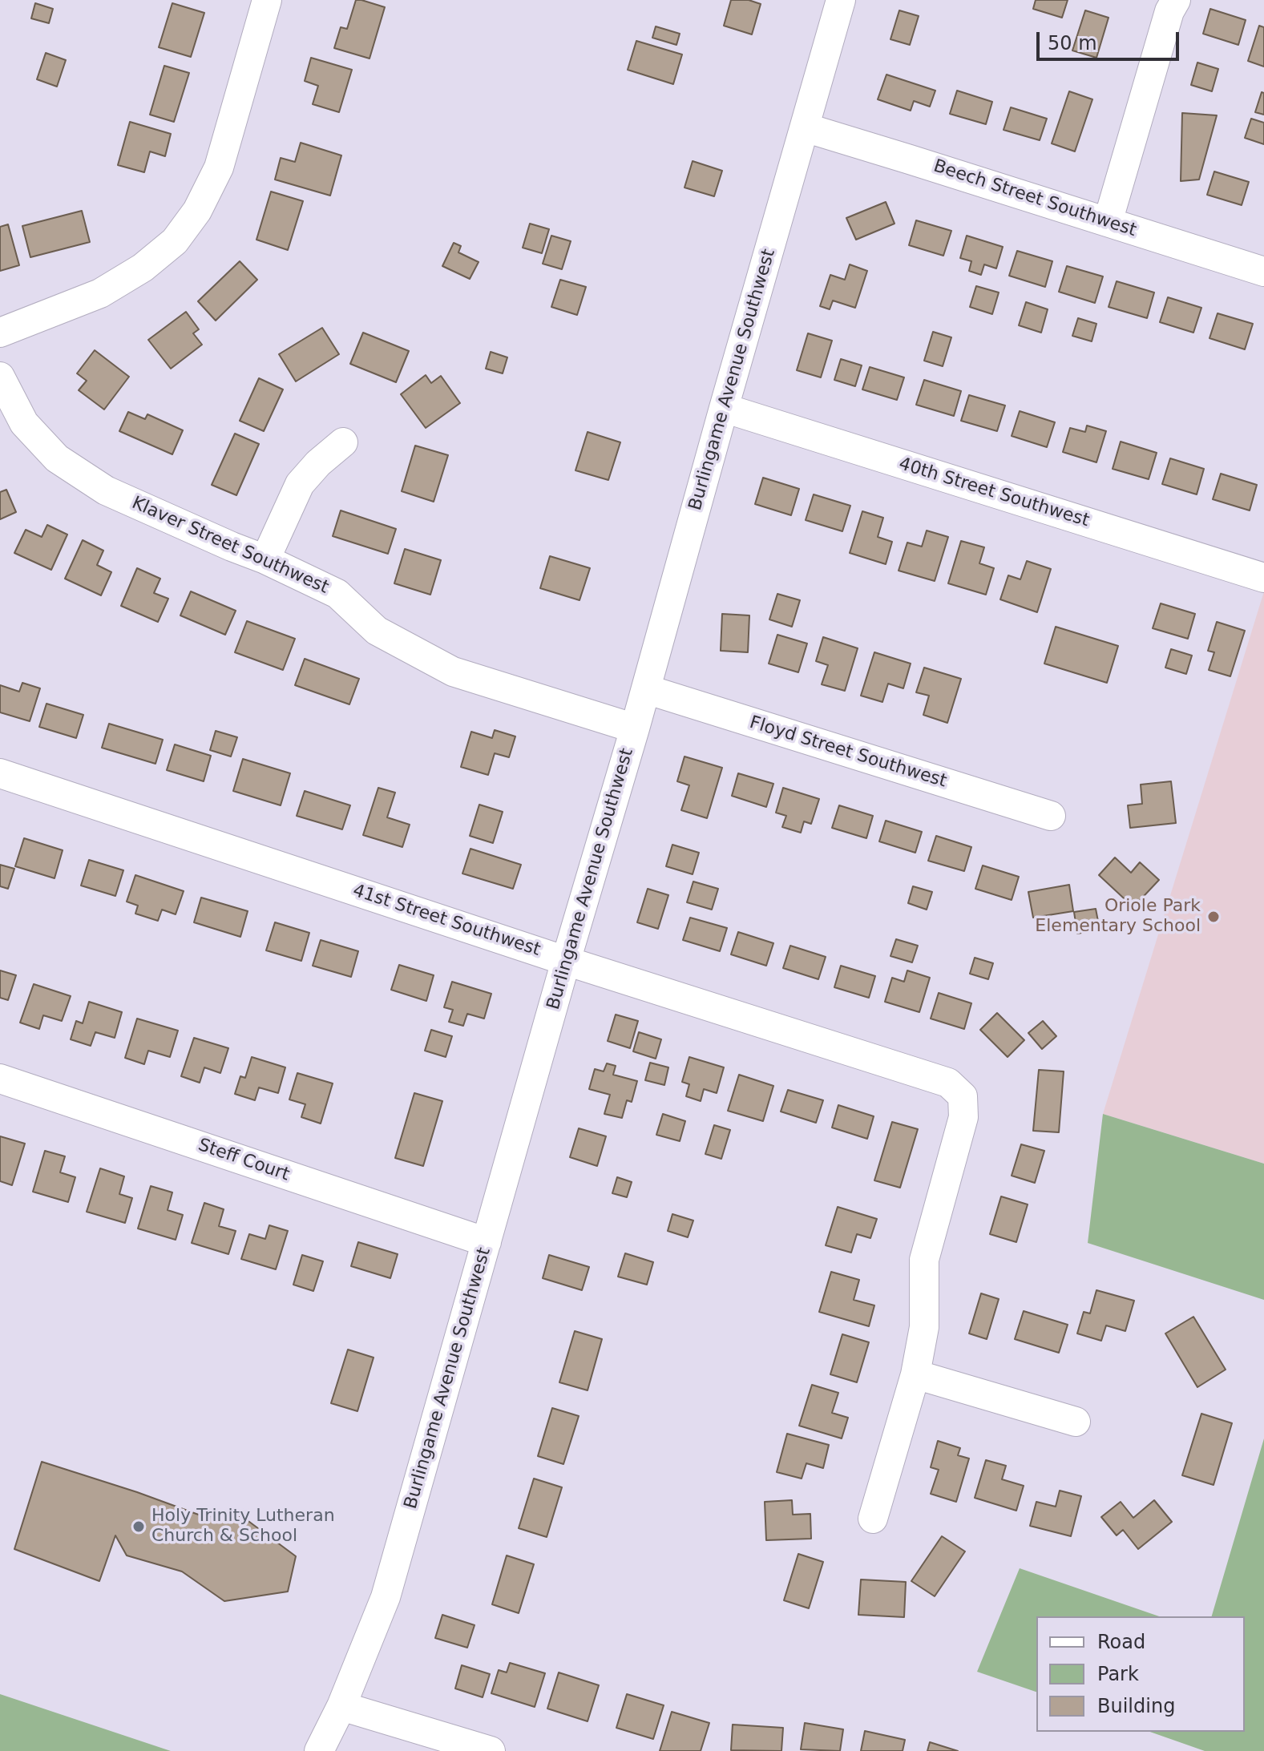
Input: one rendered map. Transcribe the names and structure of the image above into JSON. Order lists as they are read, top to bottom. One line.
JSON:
{"streets":{"street":["Beech Street Southwest","Burlingame Avenue Southwest","40th Street Southwest","Klaver Street Southwest","Floyd Street Southwest","41st Street Southwest","Steff Court"]},"crossings":[["Beech Street Southwest","Burlingame Avenue Southwest"],["Burlingame Avenue Southwest","40th Street Southwest"],["Burlingame Avenue Southwest","Klaver Street Southwest"],["Burlingame Avenue Southwest","Floyd Street Southwest"],["Burlingame Avenue Southwest","41st Street Southwest"],["Burlingame Avenue Southwest","Steff Court"]],"places":["Oriole Park Elementary School","Holy Trinity Lutheran Church & School"],"legend":["Road","Park","Building"],"scale_bar":"50 m"}
